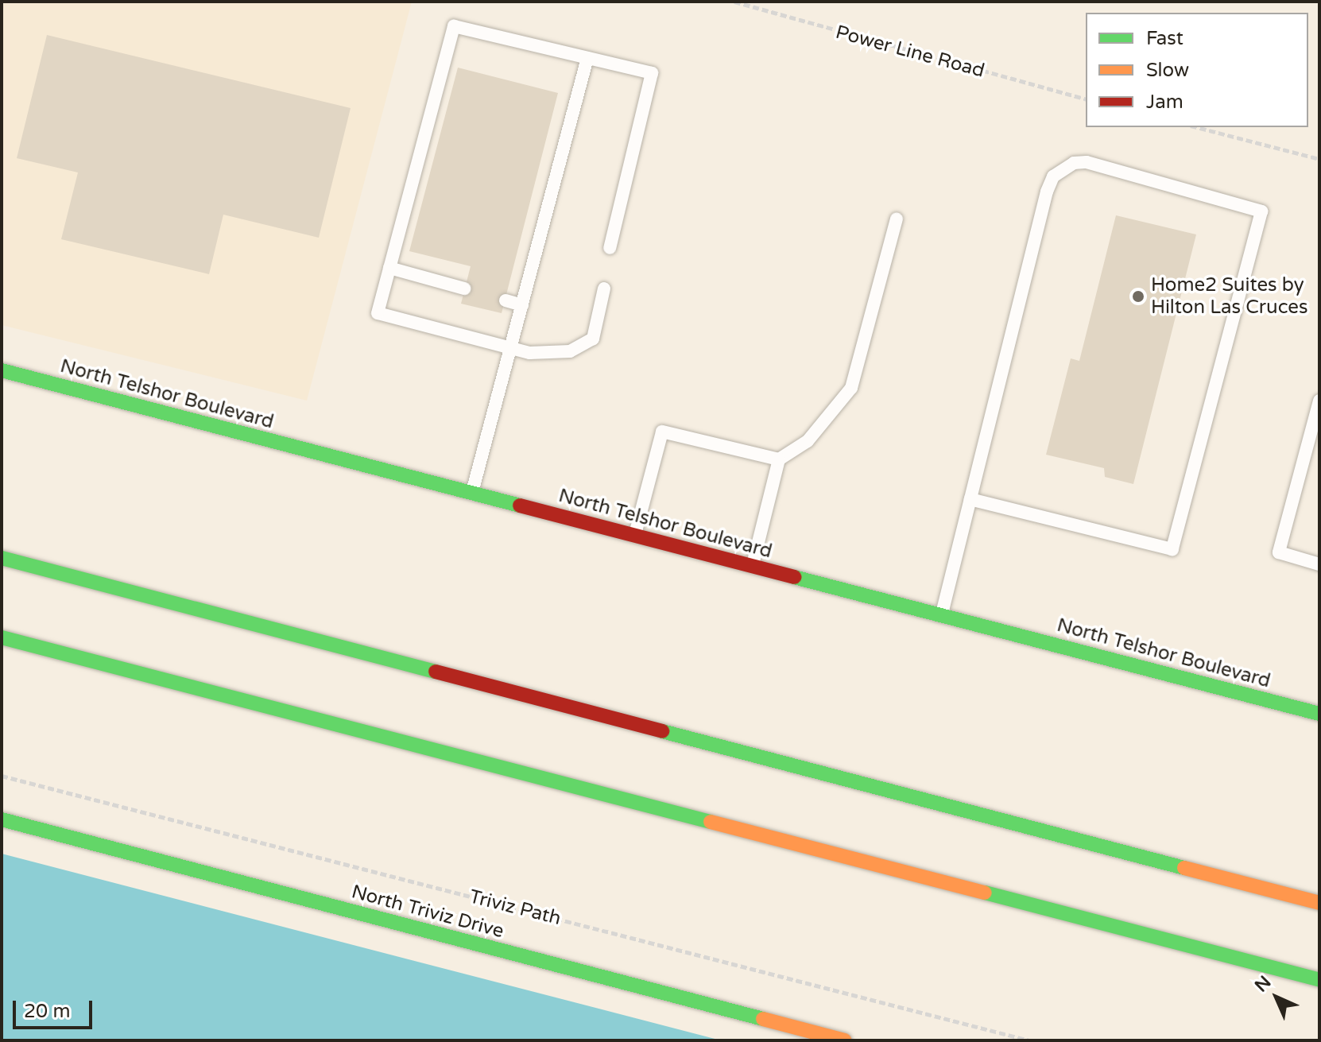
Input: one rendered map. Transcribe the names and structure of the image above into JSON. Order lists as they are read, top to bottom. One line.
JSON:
{"streets":{"main road":["North Telshor Boulevard","North Triviz Drive"],"path":["Power Line Road","Triviz Path"]},"places":["Home2 Suites by Hilton Las Cruces"],"legend":["Fast","Slow","Jam"],"scale_bar":"20 m","north":"top left"}
